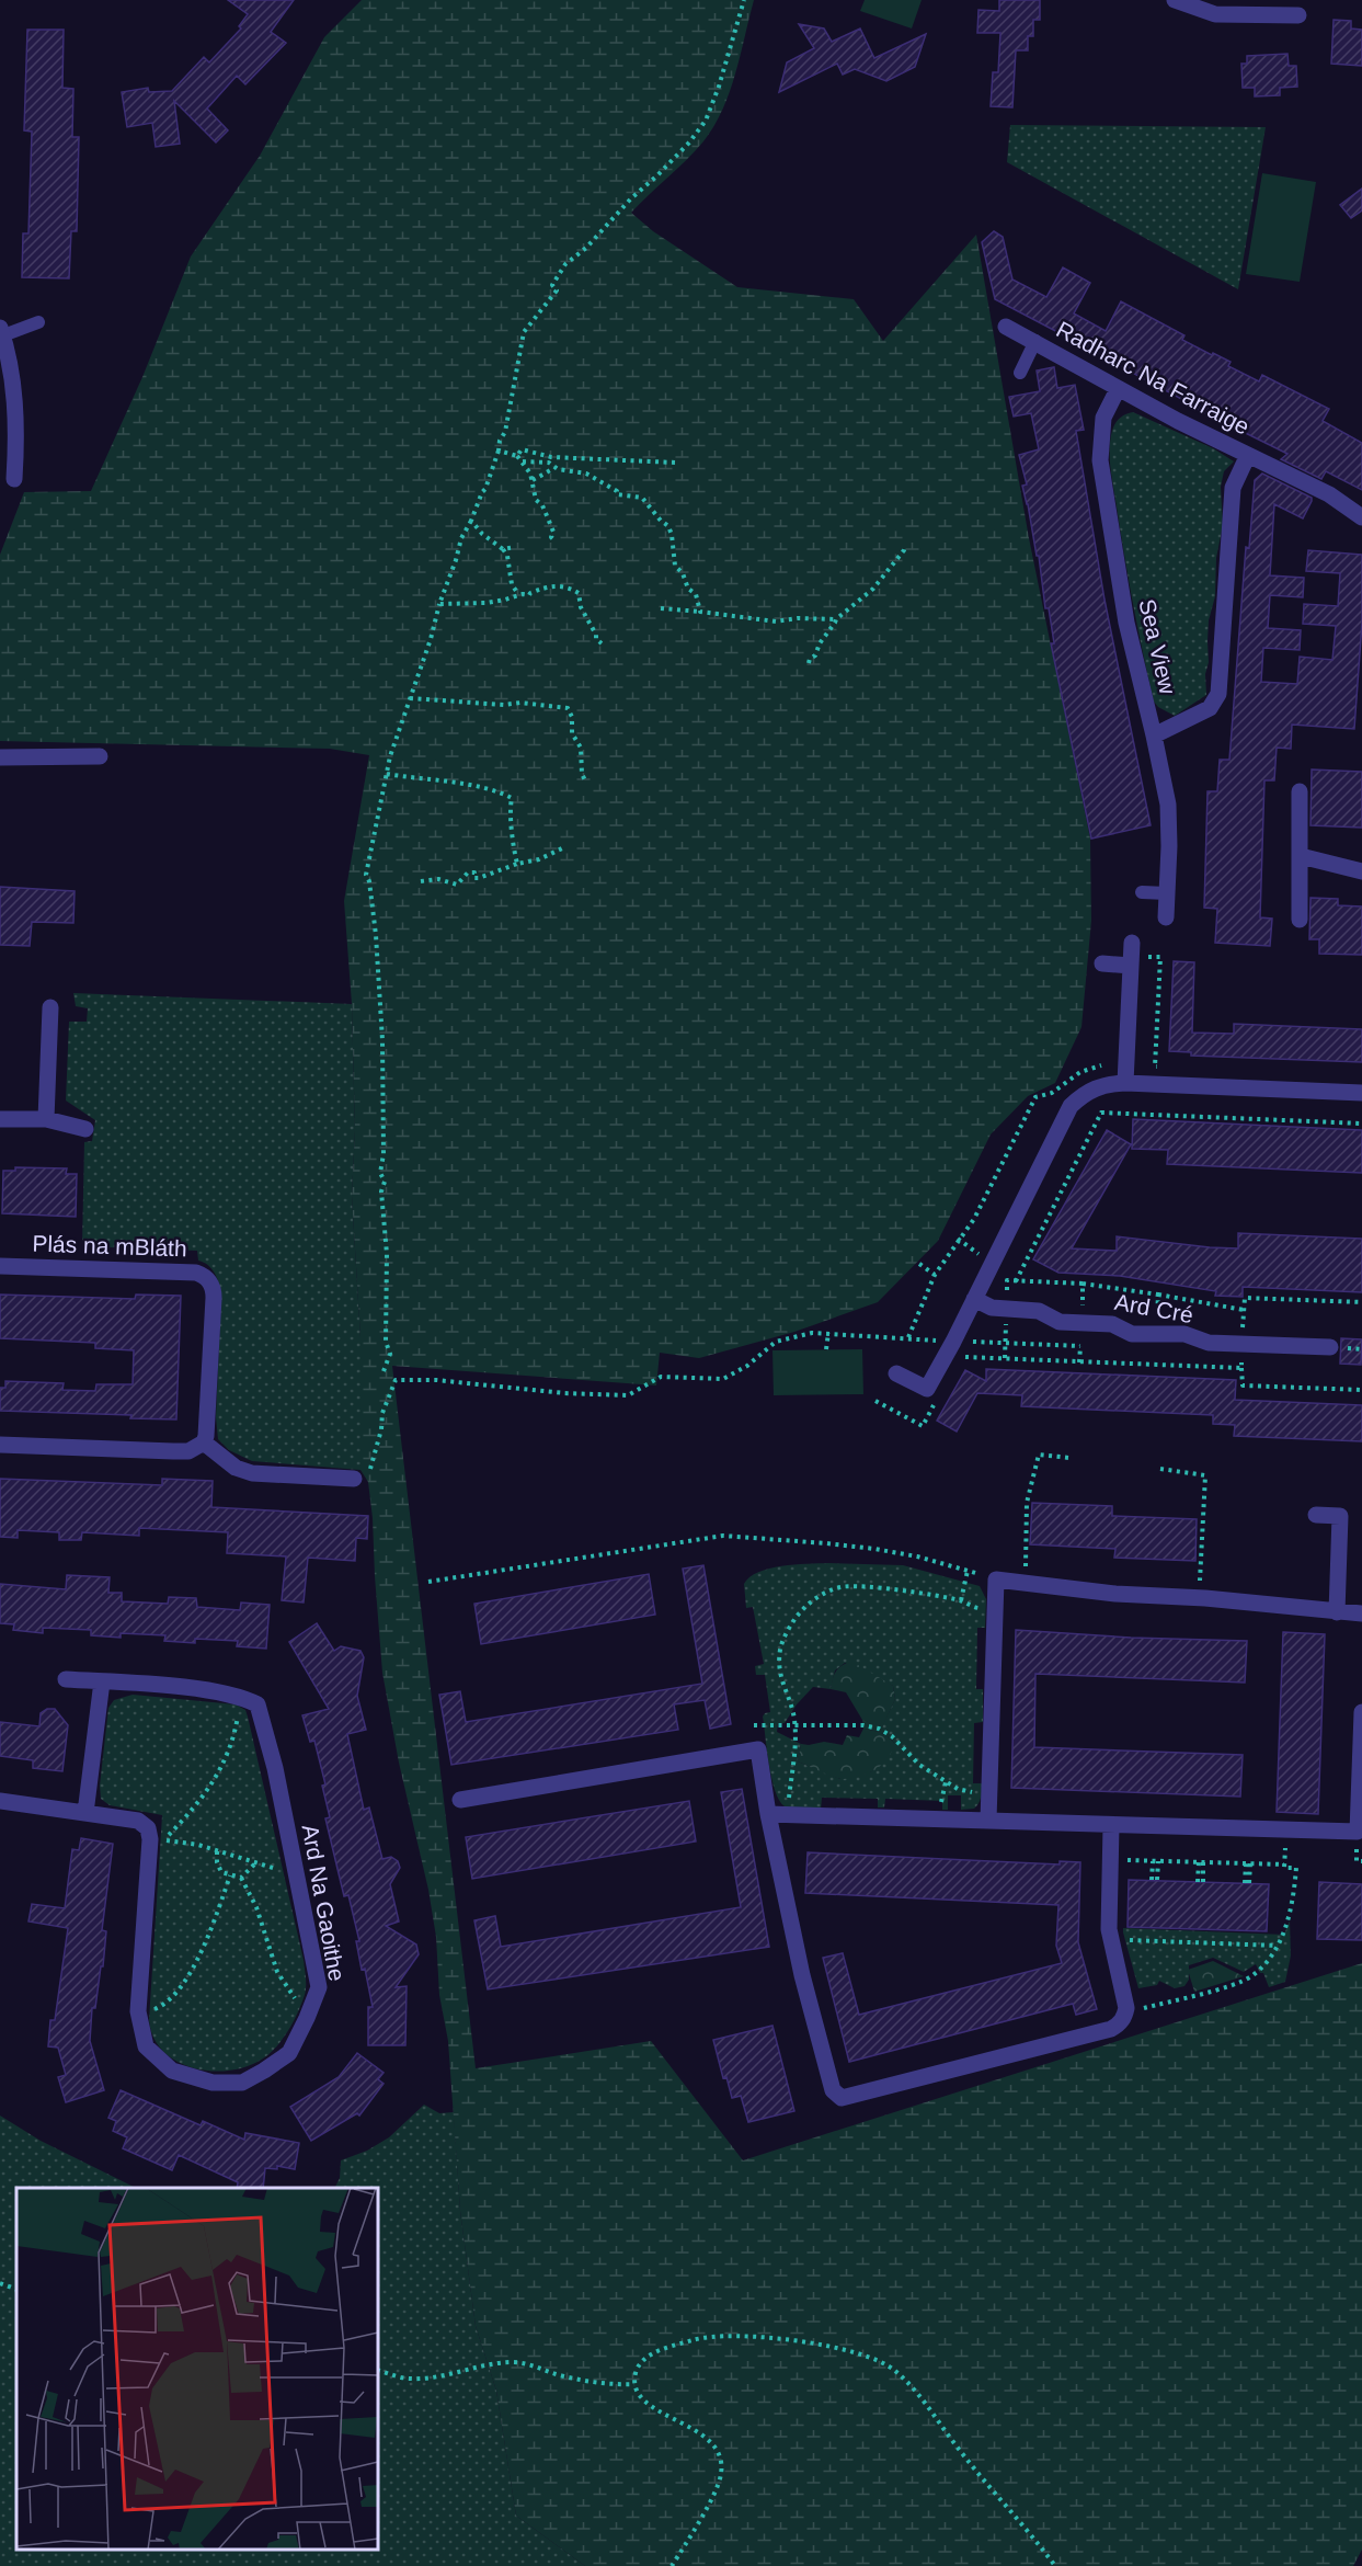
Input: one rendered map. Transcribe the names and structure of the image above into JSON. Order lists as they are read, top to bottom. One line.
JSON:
{"streets":{"street":["Radharc Na Farraige","Sea View","Plás na mBláth","Ard Cré","Ard Na Gaoithe"]},"crossings":[["Radharc Na Farraige","Sea View"]]}
